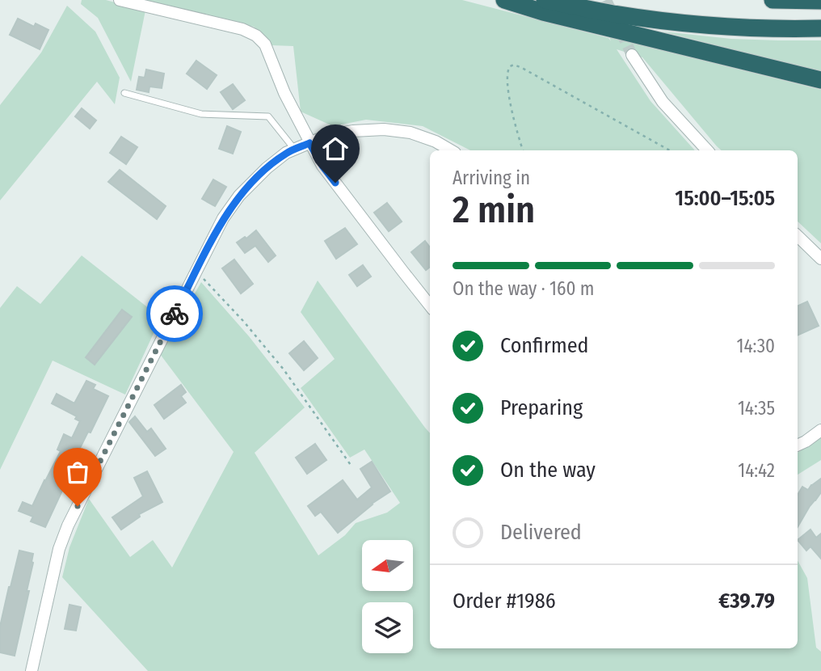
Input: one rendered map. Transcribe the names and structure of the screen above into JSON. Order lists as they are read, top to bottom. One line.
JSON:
{"north":"left","page":{"heading":["2 min","Arriving in","15:00–15:05"],"panel":["Order #1986","€39.79"],"bar":"On the way · 160 m","list":[["Confirmed","14:30"],["Preparing","14:35"],["On the way","14:42"],"Delivered"]}}
